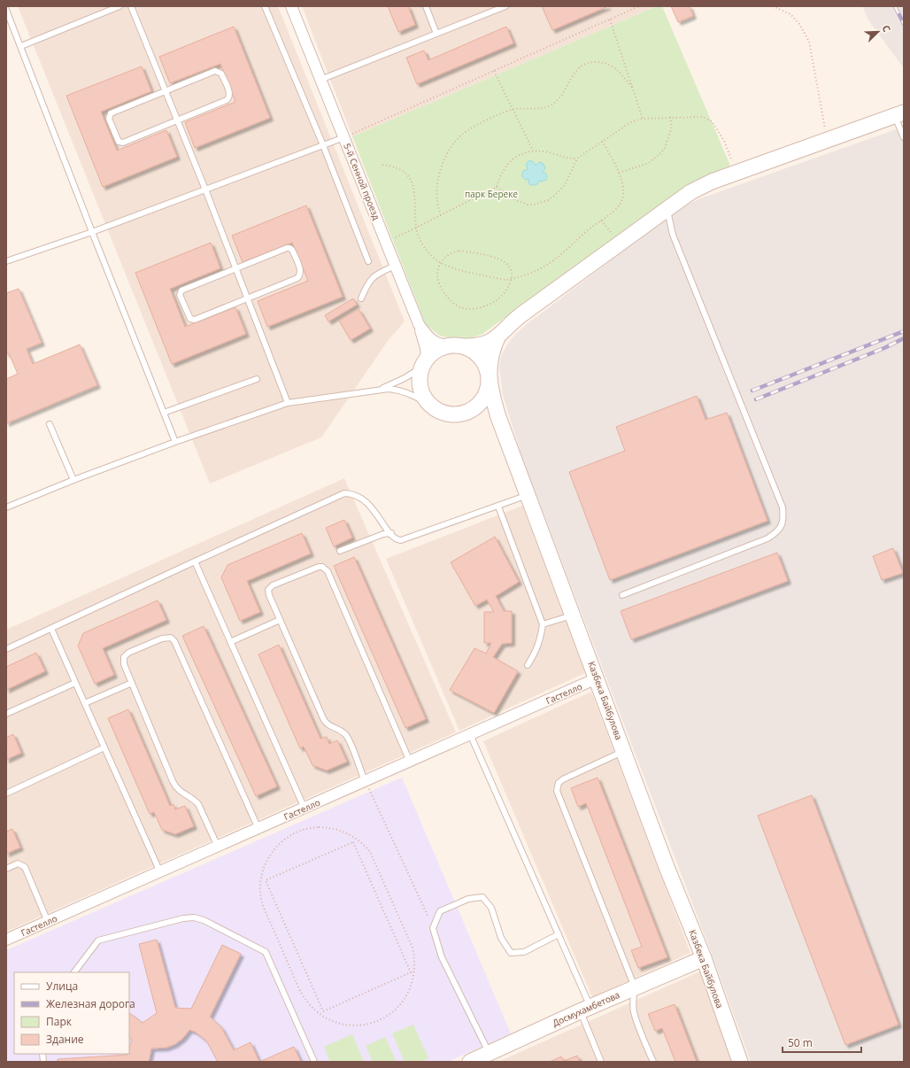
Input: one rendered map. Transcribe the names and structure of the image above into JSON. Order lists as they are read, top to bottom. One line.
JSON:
{"streets":{"street":["5-й Сенной проезд","Гастелло","Казбека Байбулова","Досмухамбетова"]},"crossings":[["5-й Сенной проезд","Казбека Байбулова"],["Гастелло","Казбека Байбулова"],["Казбека Байбулова","Досмухамбетова"]],"parks":["парк Береке"],"legend":["Улица","Железная дорога","Парк","Здание"],"scale_bar":"50 m","north":"top right"}
